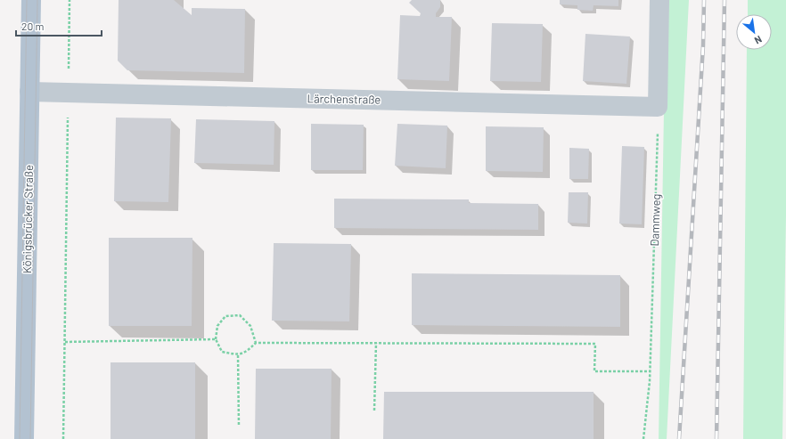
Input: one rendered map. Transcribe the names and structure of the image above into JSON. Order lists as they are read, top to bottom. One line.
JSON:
{"streets":{"main road":["Königsbrücker Straße"],"street":["Lärchenstraße"],"path":["Dammweg"]},"crossings":[["Lärchenstraße","Königsbrücker Straße"],["Lärchenstraße","Dammweg"]],"scale_bar":"20 m","north":"bottom right"}
